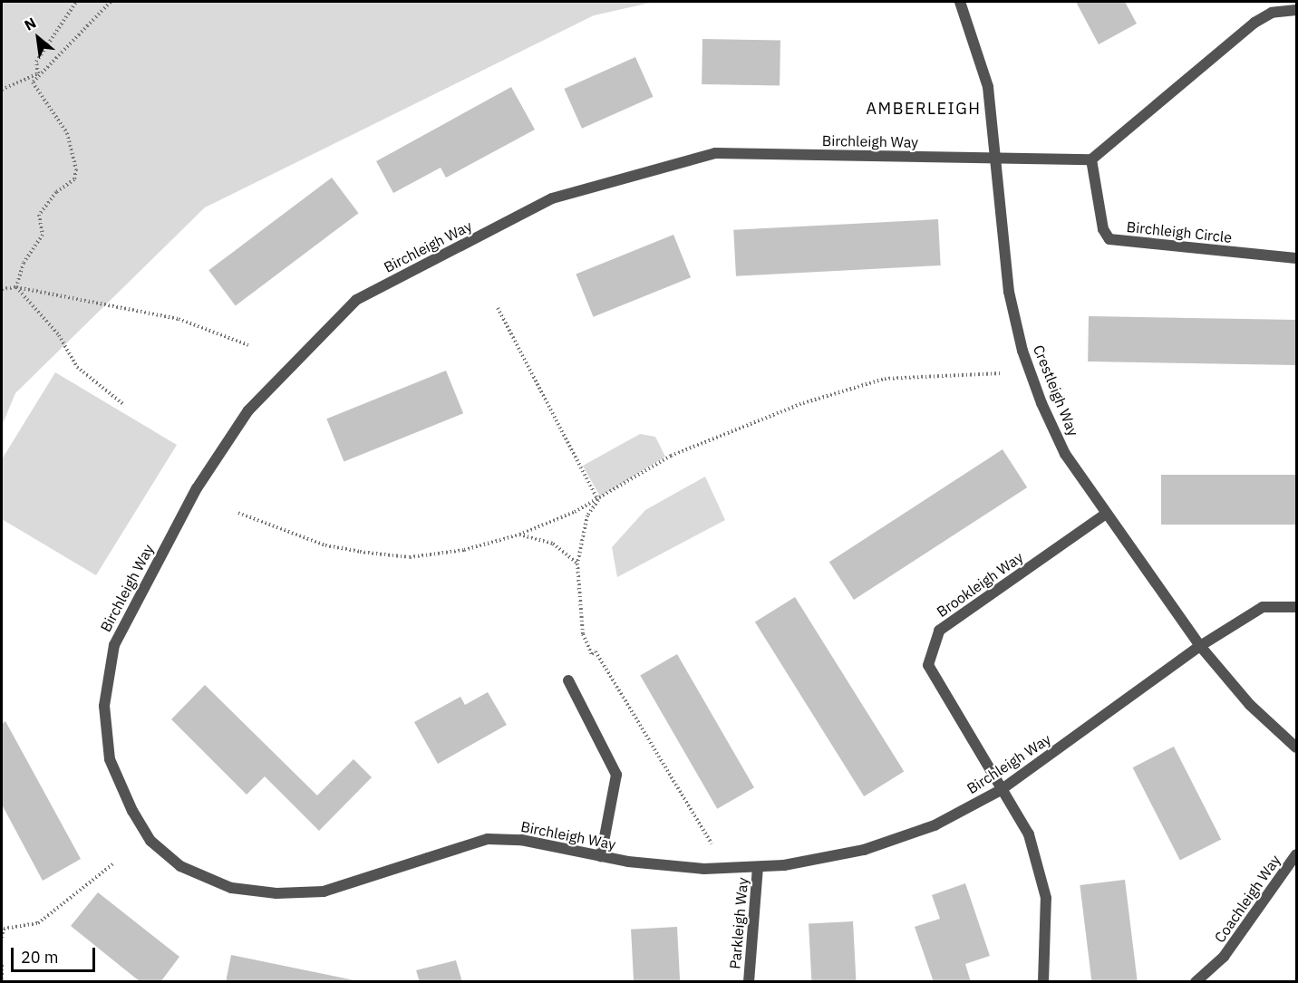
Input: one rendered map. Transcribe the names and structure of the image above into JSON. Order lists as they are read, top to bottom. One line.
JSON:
{"streets":{"street":["Birchleigh Way","Birchleigh Circle","Crestleigh Way","Brookleigh Way","Coachleigh Way","Parkleigh Way"]},"crossings":[["Birchleigh Way","Crestleigh Way"],["Birchleigh Way","Brookleigh Way"],["Birchleigh Way","Parkleigh Way"],["Crestleigh Way","Brookleigh Way"]],"districts":["AMBERLEIGH"],"scale_bar":"20 m","north":"top left"}
